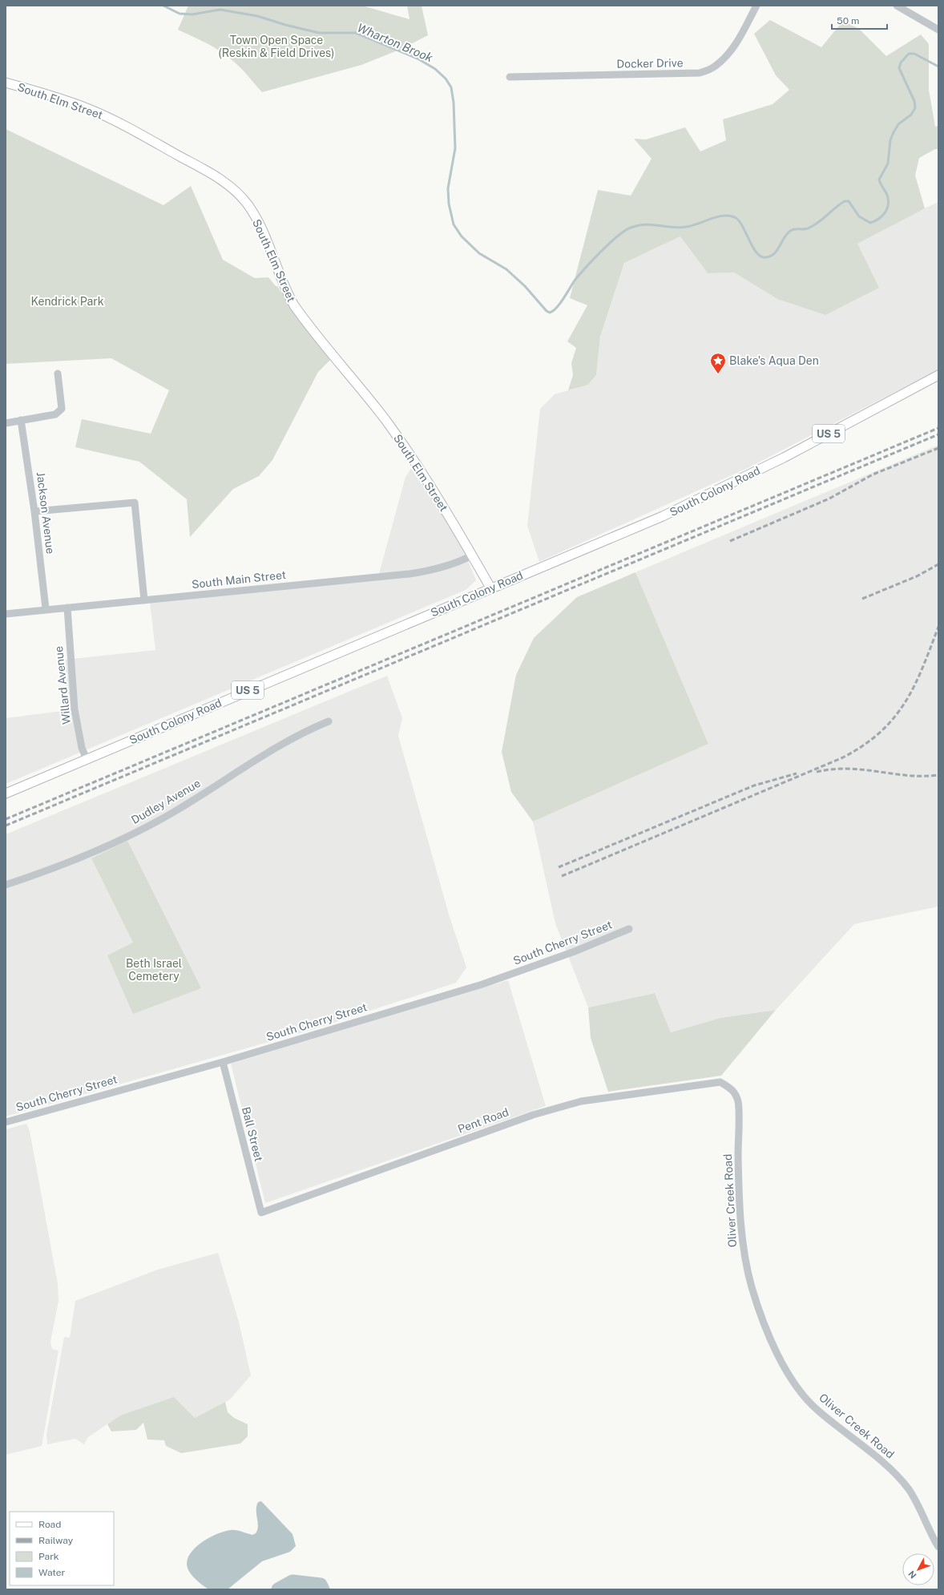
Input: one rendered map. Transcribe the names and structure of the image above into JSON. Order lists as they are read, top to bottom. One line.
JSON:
{"streets":{"main road":["South Elm Street","US 5","South Colony Road"],"street":["Docker Drive","Jackson Avenue","South Main Street","Willard Avenue","Dudley Avenue","South Cherry Street","Pent Road","Ball Street","Oliver Creek Road"]},"crossings":[["South Elm Street","South Colony Road"],["South Elm Street","South Main Street"],["South Colony Road","Willard Avenue"],["Jackson Avenue","South Main Street"],["South Main Street","Willard Avenue"],["South Cherry Street","Ball Street"],["Pent Road","Ball Street"],["Pent Road","Oliver Creek Road"]],"water":["Wharton Brook"],"parks":["Town Open Space (Reskin & Field Drives)","Kendrick Park","Beth Israel Cemetery"],"places":{"place":["Blake's Aqua Den"]},"legend":["Road","Railway","Park","Water"],"scale_bar":"50 m","north":"bottom left"}
